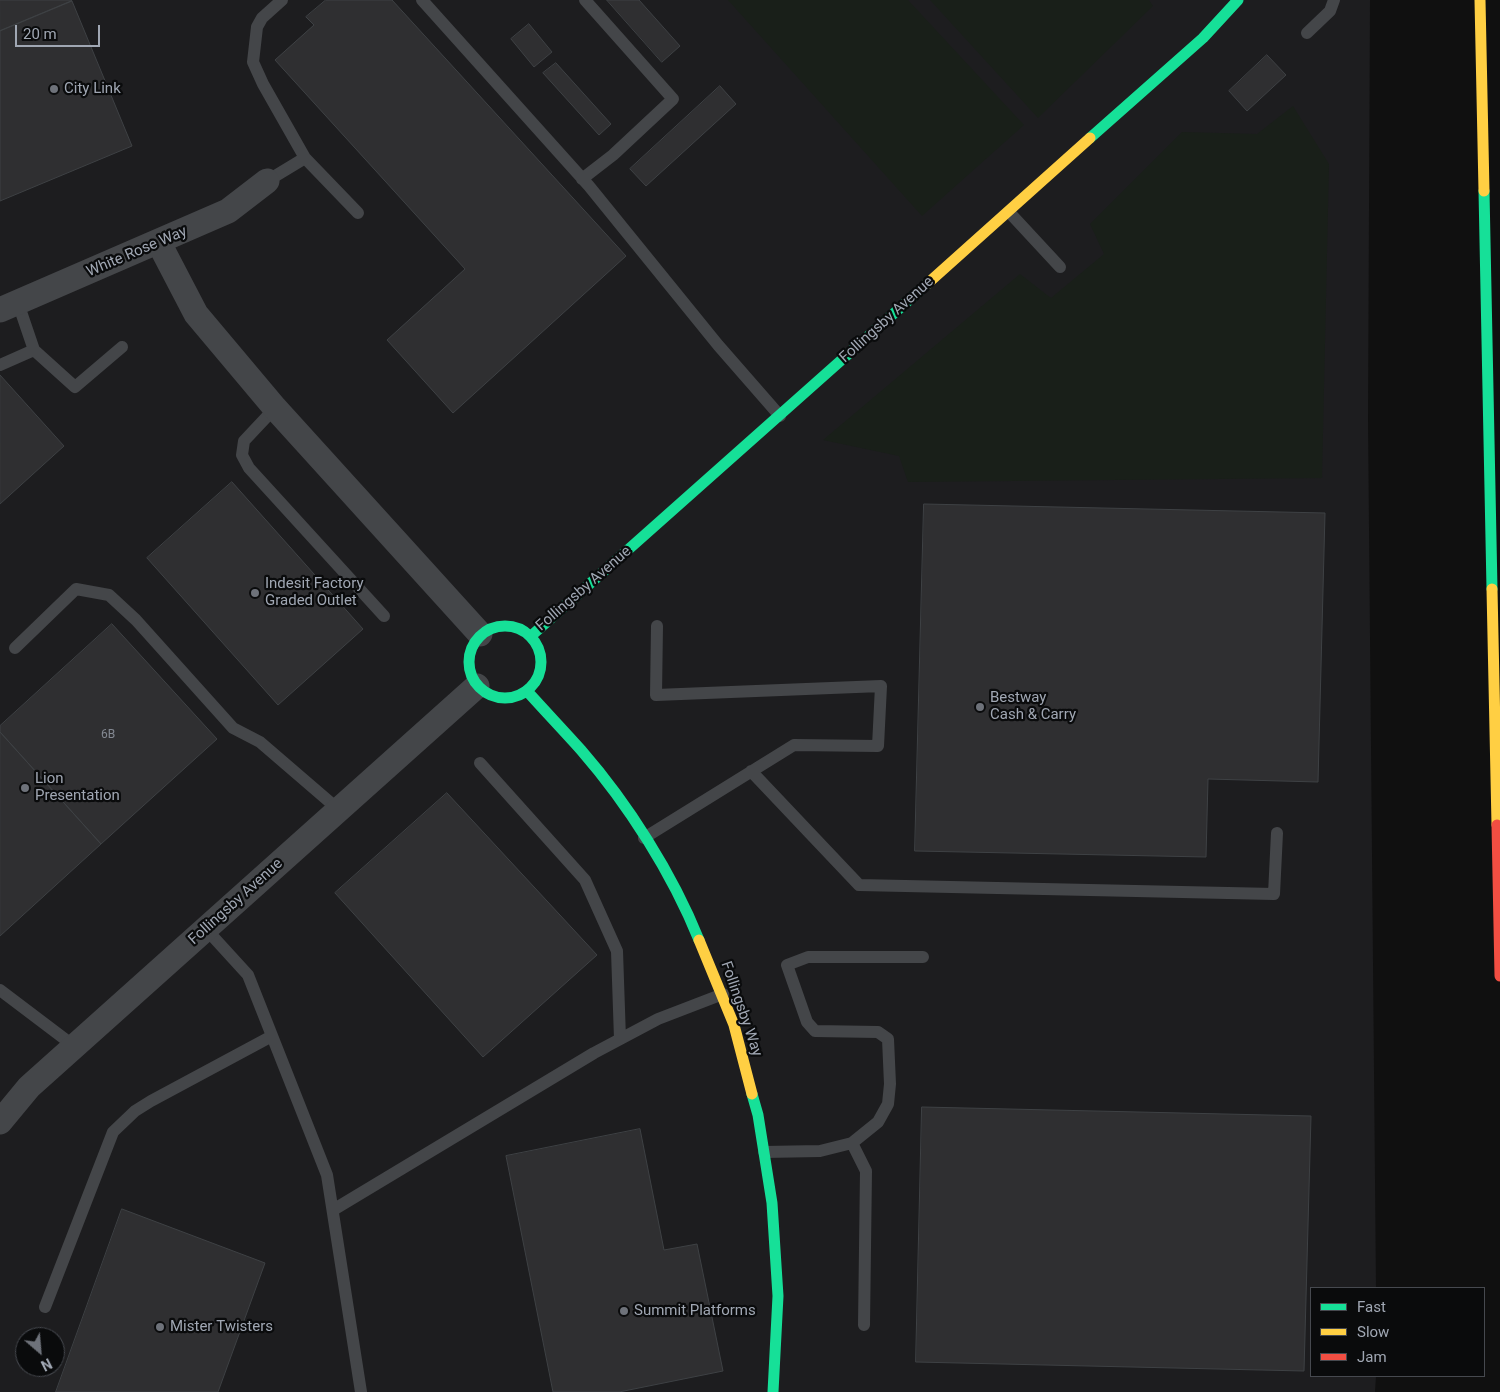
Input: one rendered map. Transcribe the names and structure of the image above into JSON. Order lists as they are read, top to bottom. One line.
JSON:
{"streets":{"main road":["Follingsby Avenue","Follingsby Way"],"street":["White Rose Way"]},"crossings":[["Follingsby Avenue","Follingsby Way"]],"places":["City Link","Indesit Factory Graded Outlet","Bestway Cash & Carry","Lion Presentation","Summit Platforms","Mister Twisters"],"house_numbers":["6B"],"legend":["Fast","Slow","Jam"],"scale_bar":"20 m","north":"bottom right"}
